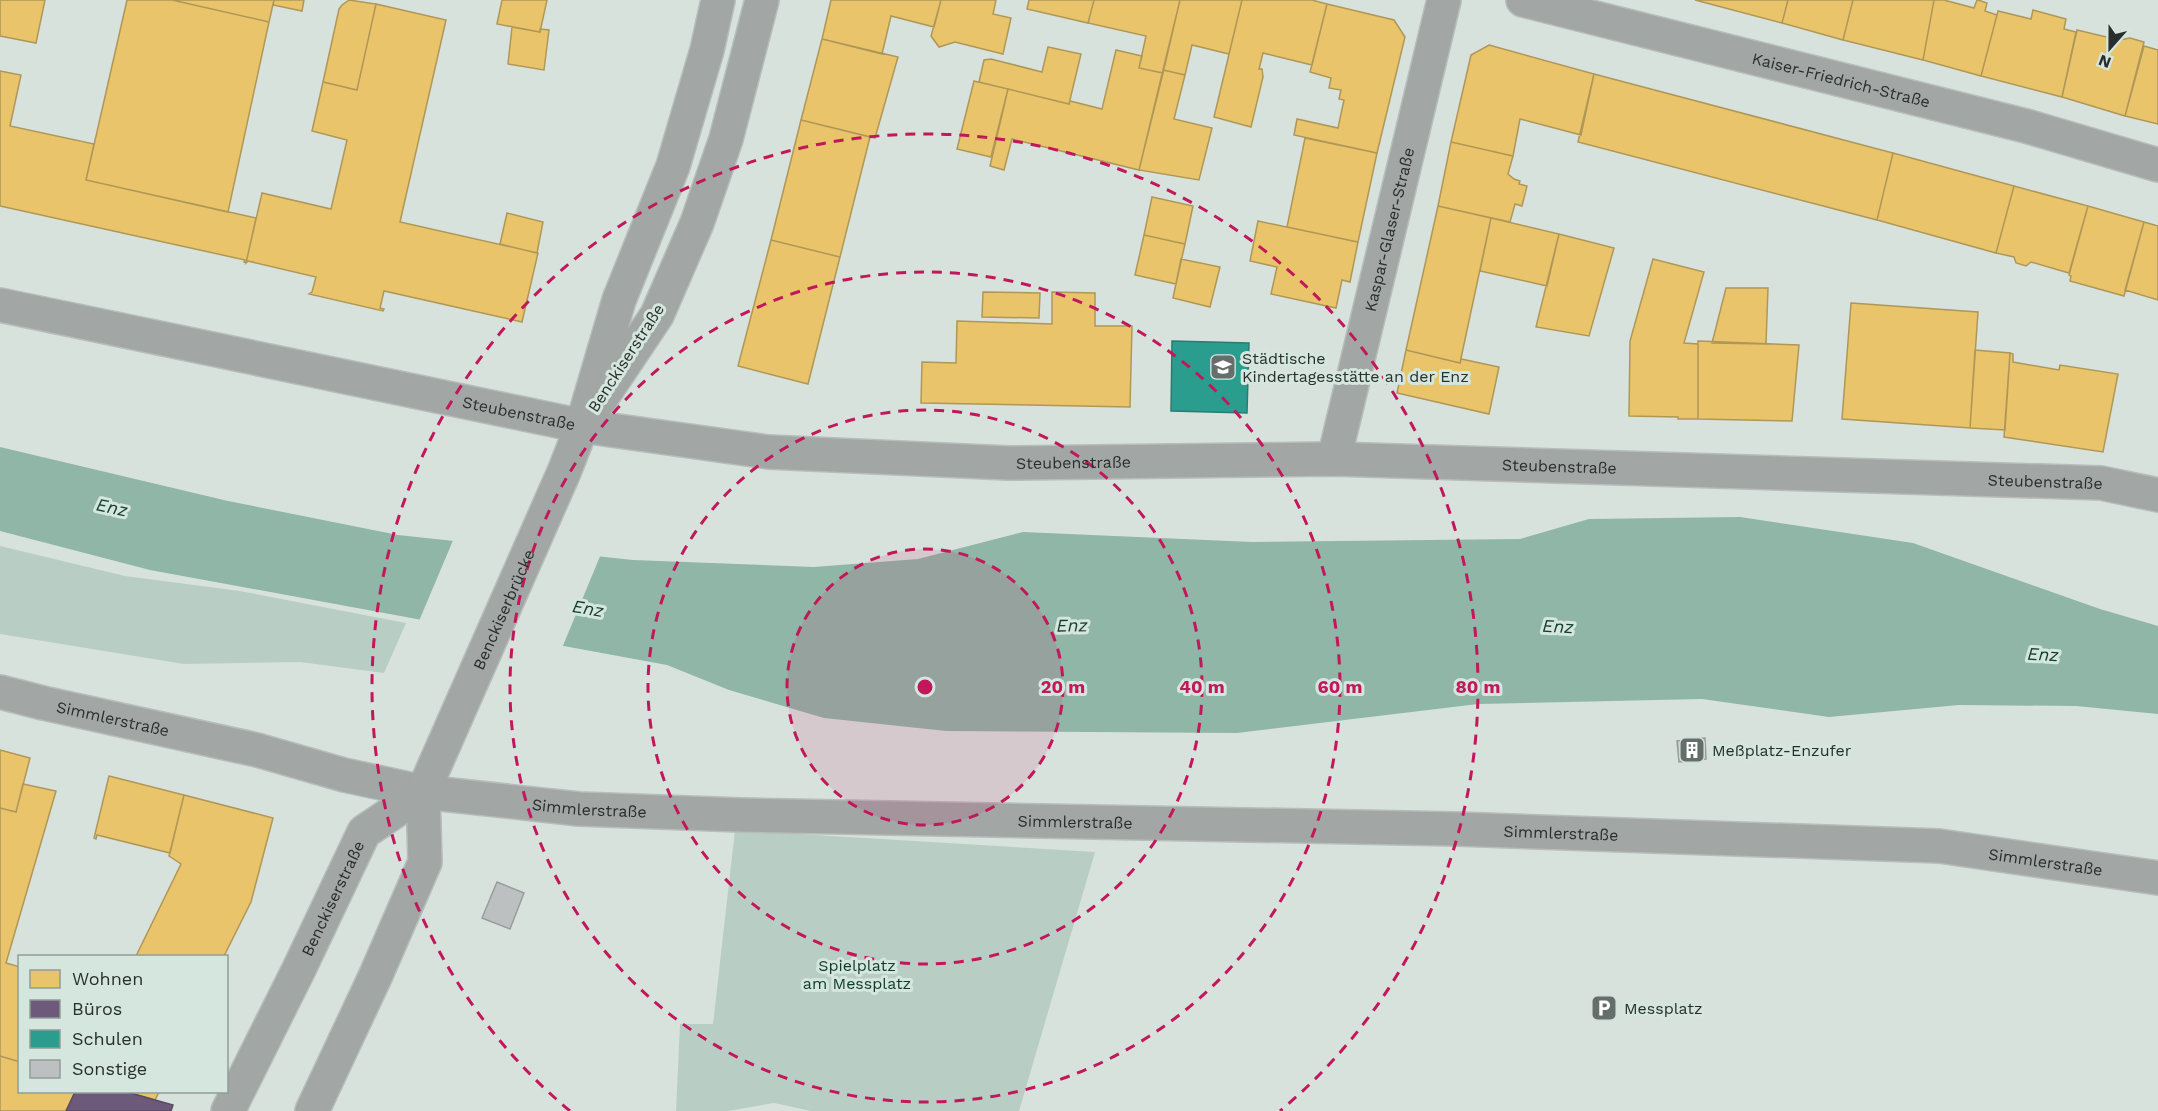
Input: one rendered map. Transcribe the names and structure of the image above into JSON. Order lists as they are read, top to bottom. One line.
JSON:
{"streets":{"street":["Kaiser-Friedrich-Straße","Kaspar-Glaser-Straße","Benckiserstraße","Steubenstraße","Benckiserbrücke","Simmlerstraße"]},"crossings":[["Kaspar-Glaser-Straße","Steubenstraße"],["Benckiserstraße","Steubenstraße"],["Benckiserstraße","Benckiserbrücke"],["Benckiserstraße","Simmlerstraße"],["Steubenstraße","Benckiserbrücke"],["Benckiserbrücke","Simmlerstraße"]],"water":["Enz"],"parks":["Spielplatz am Messplatz"],"places":{"school or university":["Städtische Kindertagesstätte an der Enz"],"building":["Meßplatz-Enzufer"],"parking":["Messplatz"]},"legend":["Wohnen","Büros","Schulen","Sonstige"],"north":"bottom","rings":["20 m","40 m","60 m","80 m"]}
